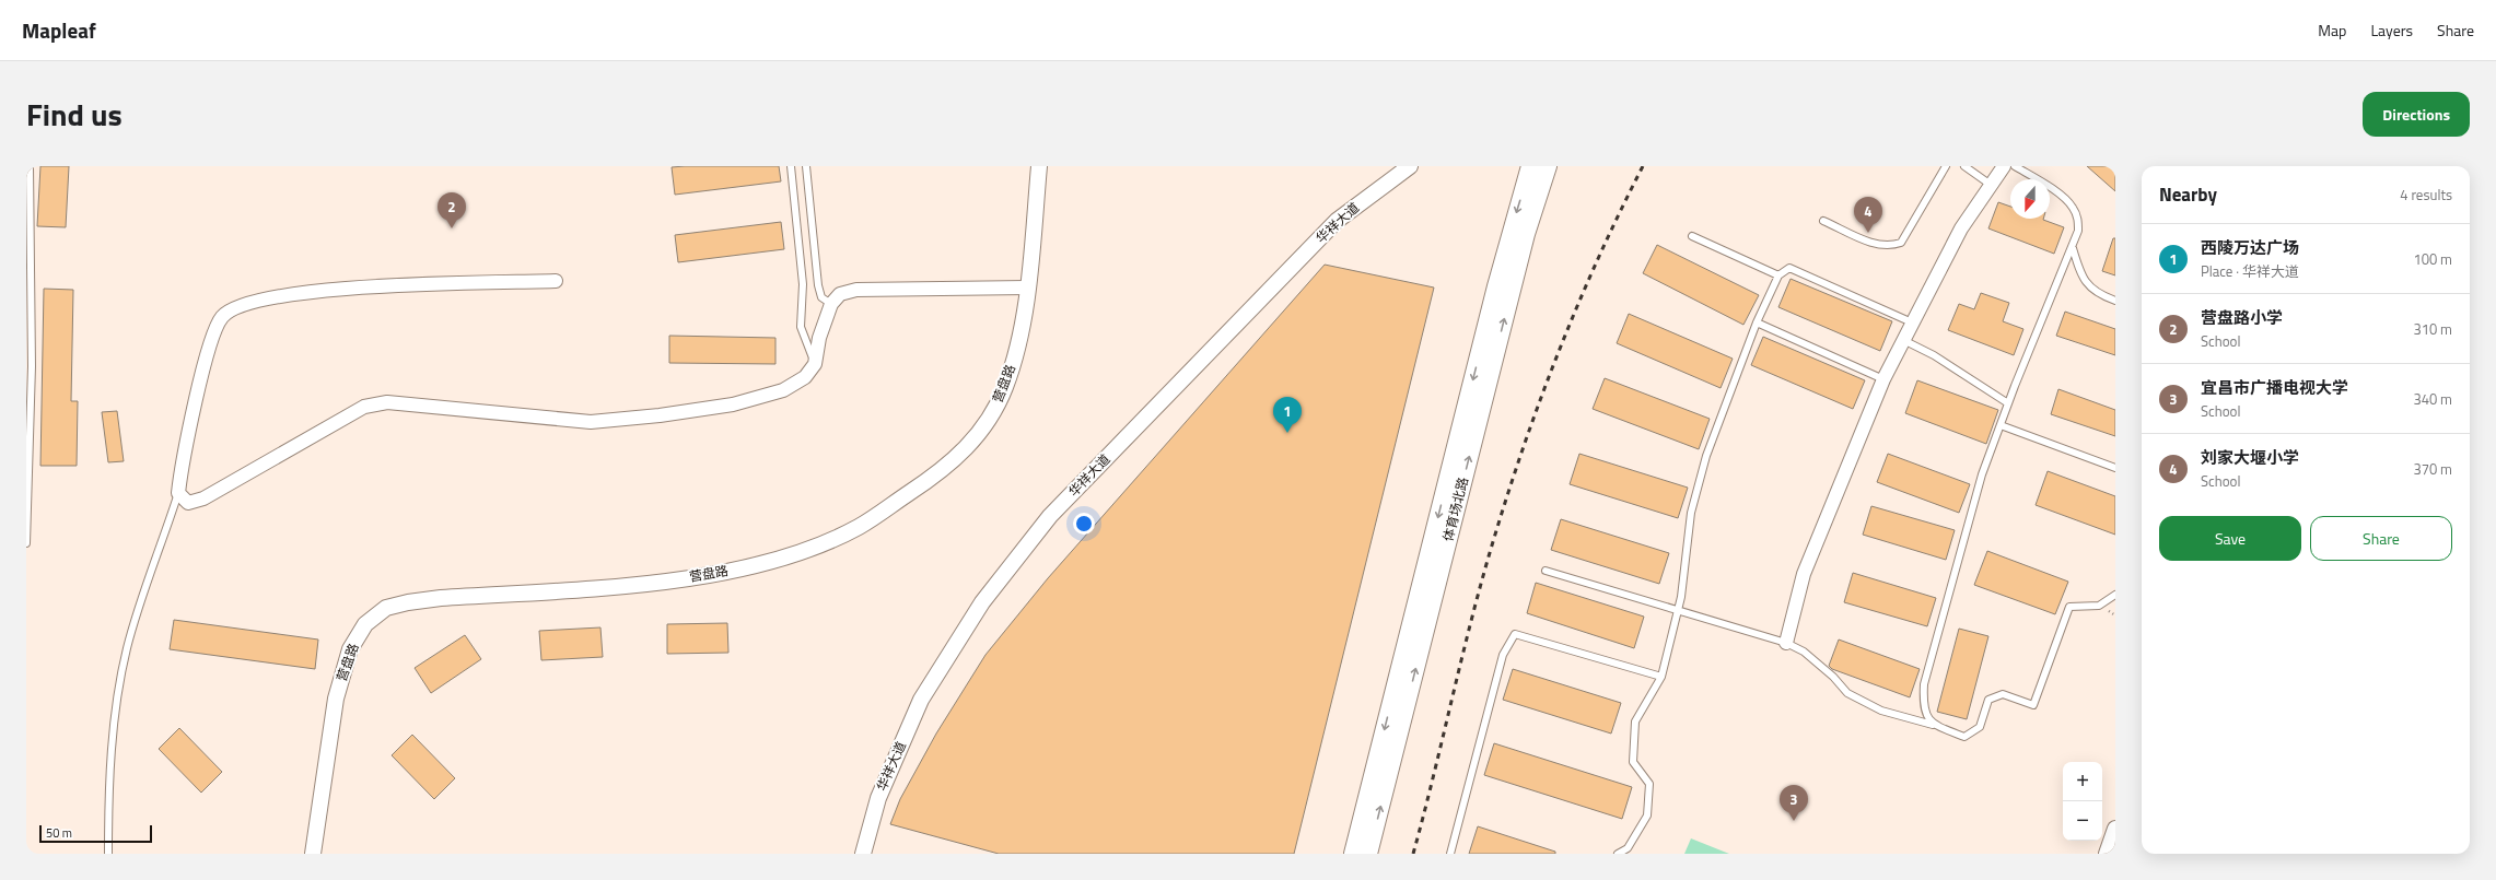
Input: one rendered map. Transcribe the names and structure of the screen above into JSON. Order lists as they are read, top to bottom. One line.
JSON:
{"streets":{"main road":["体育场北路"],"street":["华祥大道","营盘路"]},"scale_bar":"50 m","north":"bottom","page":{"header":"Mapleaf","nav":["Map","Layers","Share"],"title":"Find us","buttons":["Directions",["Save","Share"]],"heading":["Nearby","4 results"],"pins":["2","4","1","3"],"list":[{"mark":"1","name":"西陵万达广场","note":"Place · 华祥大道","value":"100 m"},{"mark":"2","name":"营盘路小学","note":"School","value":"310 m"},{"mark":"3","name":"宜昌市广播电视大学","note":"School","value":"340 m"},{"mark":"4","name":"刘家大堰小学","note":"School","value":"370 m"}],"map_buttons":["+","−"],"scale":"50 m"}}
